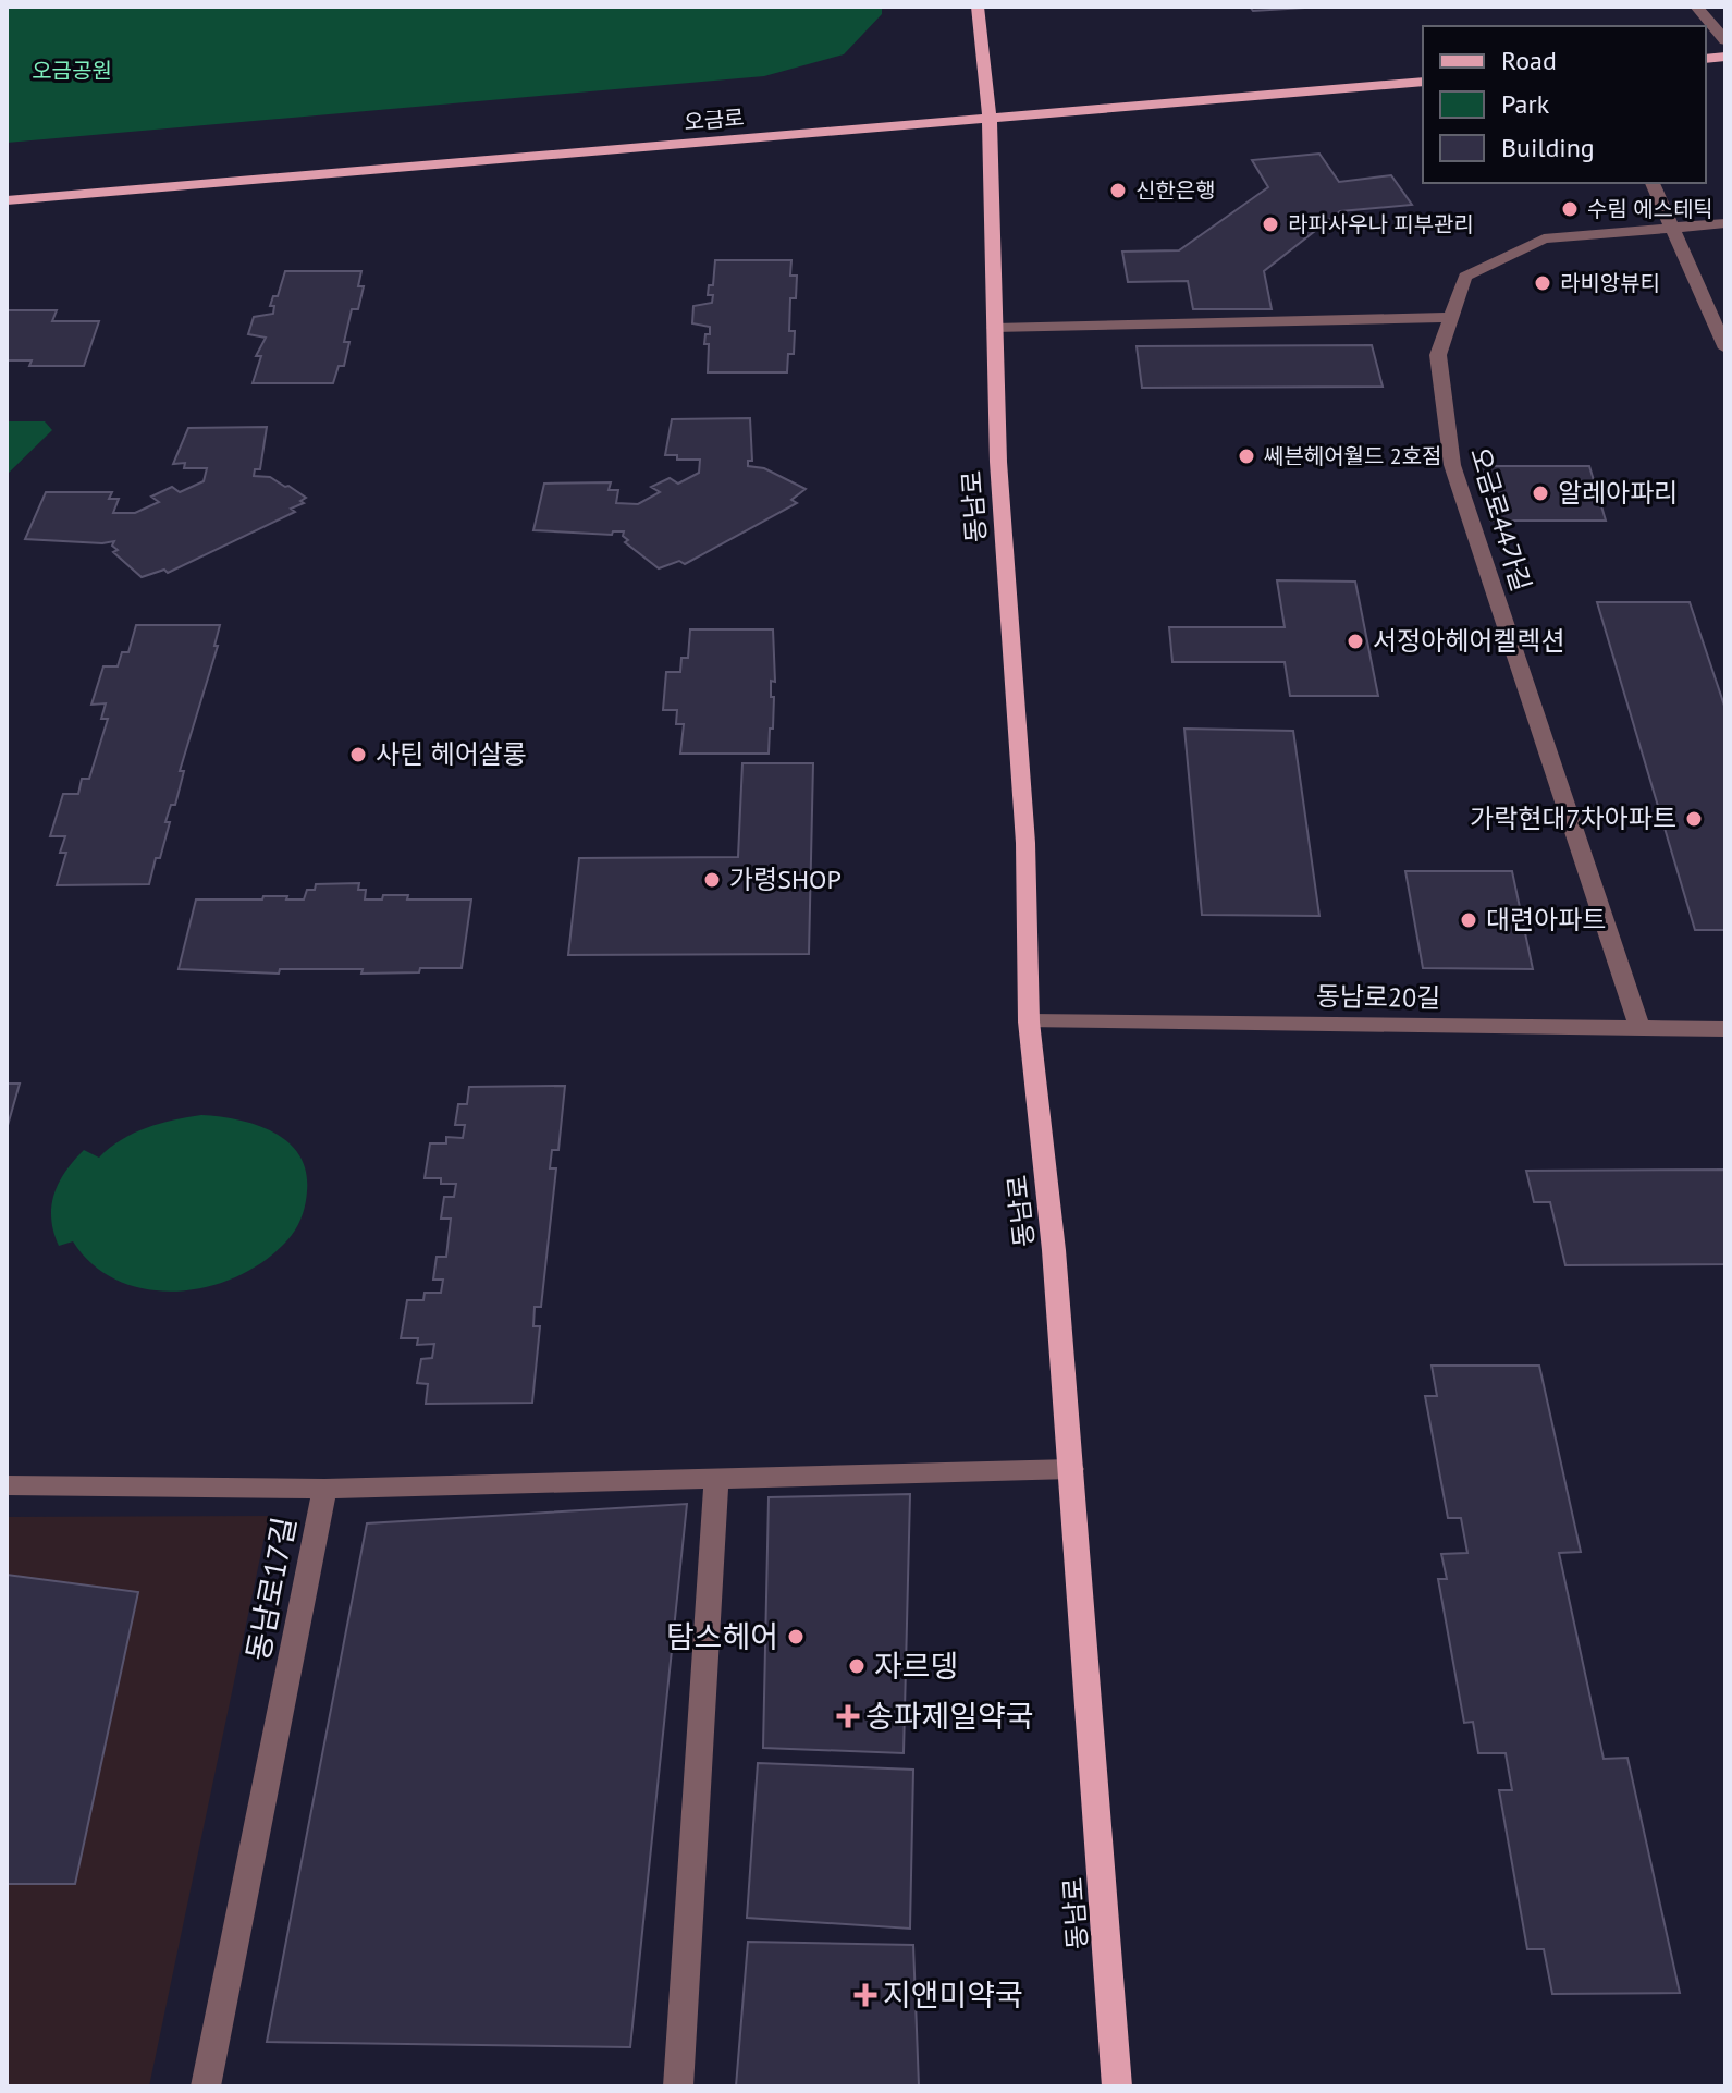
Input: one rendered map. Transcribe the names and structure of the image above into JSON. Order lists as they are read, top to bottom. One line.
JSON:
{"streets":{"main road":["오금로","동남로"],"street":["오금로44가길","동남로20길","동남로17길"]},"crossings":[["오금로","동남로"],["동남로","동남로20길"],["오금로44가길","동남로20길"]],"parks":["오금공원"],"places":{"other":["신한은행","수림 에스테틱","라파사우나 피부관리","라비앙뷰티","쎄븐헤어월드 2호점","알레아파리","서정아헤어켈렉션","사틴 헤어살롱","가락현대7차아파트","가령SHOP","대련아파트","탐스헤어","자르뎅"],"health":["송파제일약국","지앤미약국"]},"legend":["Road","Park","Building"]}
